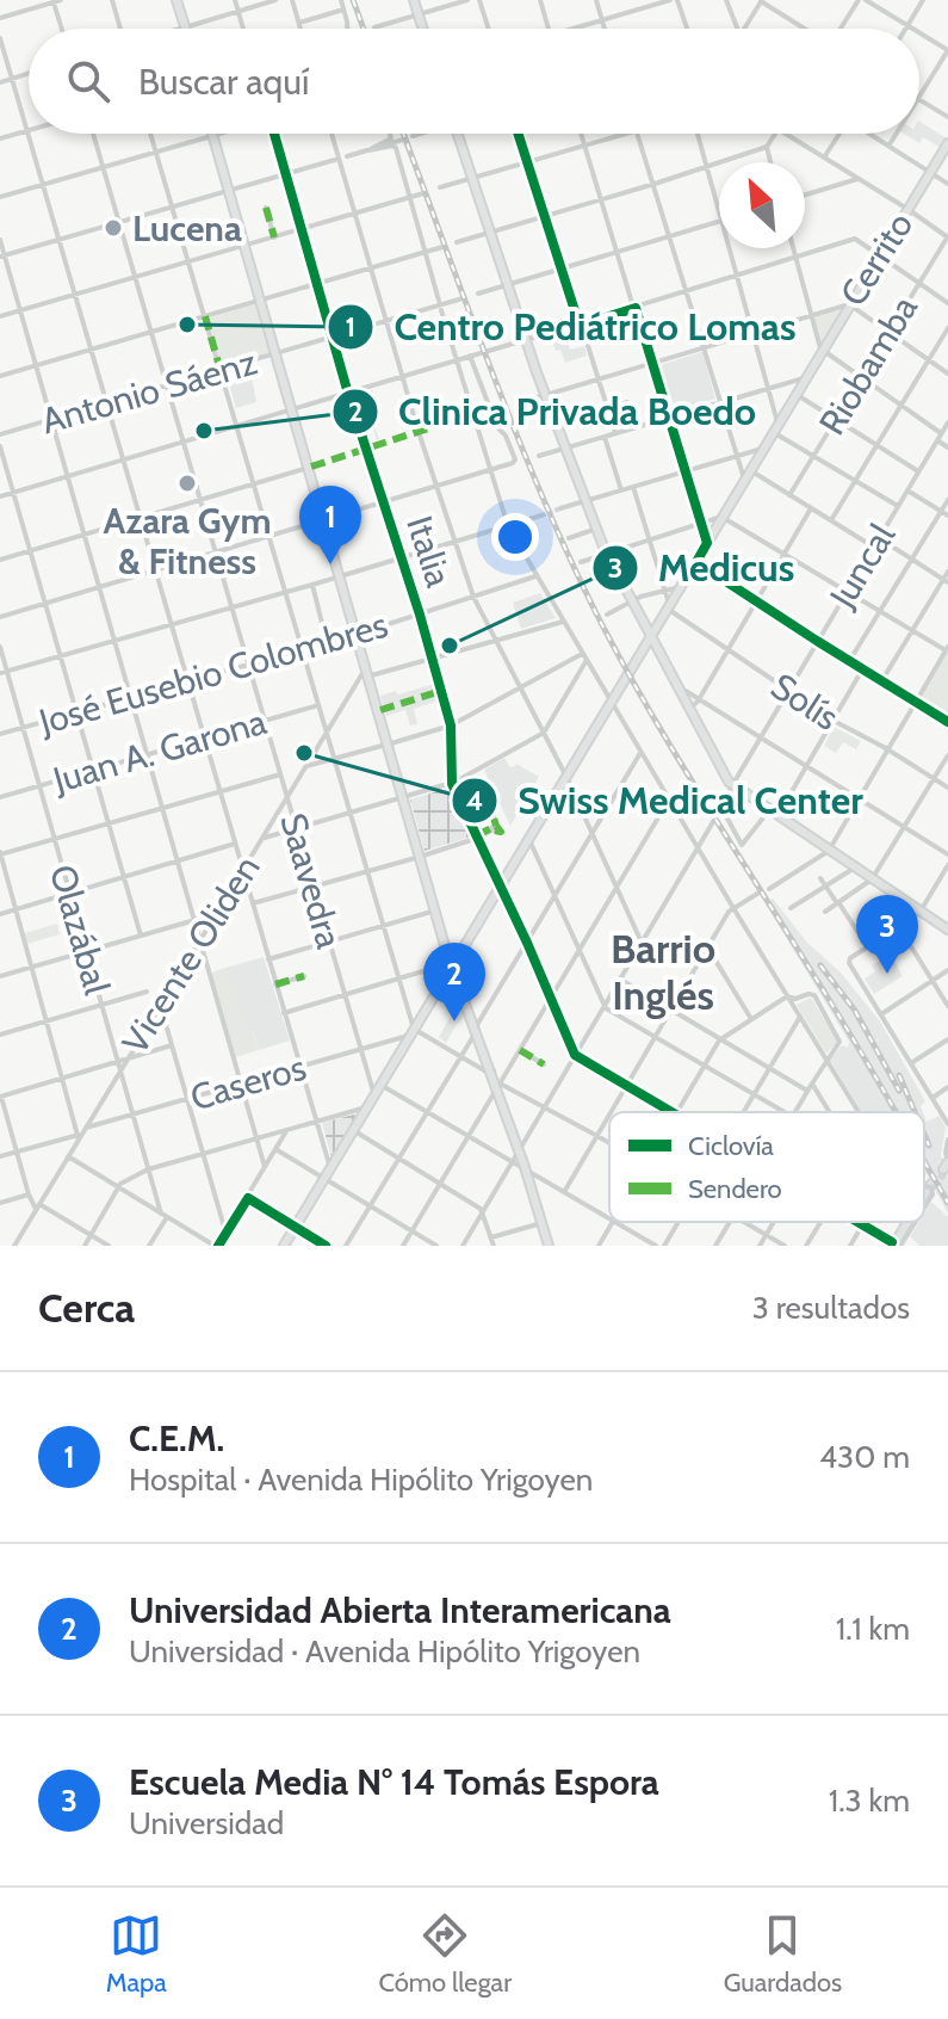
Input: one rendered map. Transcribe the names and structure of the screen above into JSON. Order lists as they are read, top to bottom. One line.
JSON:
{"streets":{"main road":["Cerrito"],"street":["Riobamba","Antonio Sáenz","Italia","Juncal","José Eusebio Colombres","Solís","Juan A. Garona","Saavedra","Olazábal","Vicente Oliden","Caseros"]},"crossings":[["Cerrito","Italia"],["Cerrito","Solís"],["Cerrito","Saavedra"],["Cerrito","Caseros"],["Antonio Sáenz","Italia"],["Antonio Sáenz","Saavedra"],["Italia","José Eusebio Colombres"],["Juncal","Solís"],["José Eusebio Colombres","Saavedra"],["José Eusebio Colombres","Olazábal"],["Juan A. Garona","Saavedra"],["Juan A. Garona","Olazábal"],["Saavedra","Vicente Oliden"],["Saavedra","Caseros"],["Olazábal","Vicente Oliden"],["Olazábal","Caseros"],["Vicente Oliden","Caseros"]],"districts":["Barrio Inglés"],"places":["Lucena","Centro Pediátrico Lomas","Clinica Privada Boedo","Azara Gym & Fitness","Medicus","Swiss Medical Center"],"legend":["Ciclovía","Sendero"],"north":"top left","page":{"search":"Buscar aquí","pins":["1","3","2"],"heading":["Cerca","3 resultados"],"list":[{"mark":"1","name":"C.E.M.","note":"Hospital · Avenida Hipólito Yrigoyen","value":"430 m"},{"mark":"2","name":"Universidad Abierta Interamericana","note":"Universidad · Avenida Hipólito Yrigoyen","value":"1.1 km"},{"mark":"3","name":"Escuela Media N° 14 Tomás Espora","note":"Universidad","value":"1.3 km"}],"nav":["Mapa","Cómo llegar","Guardados"]}}
